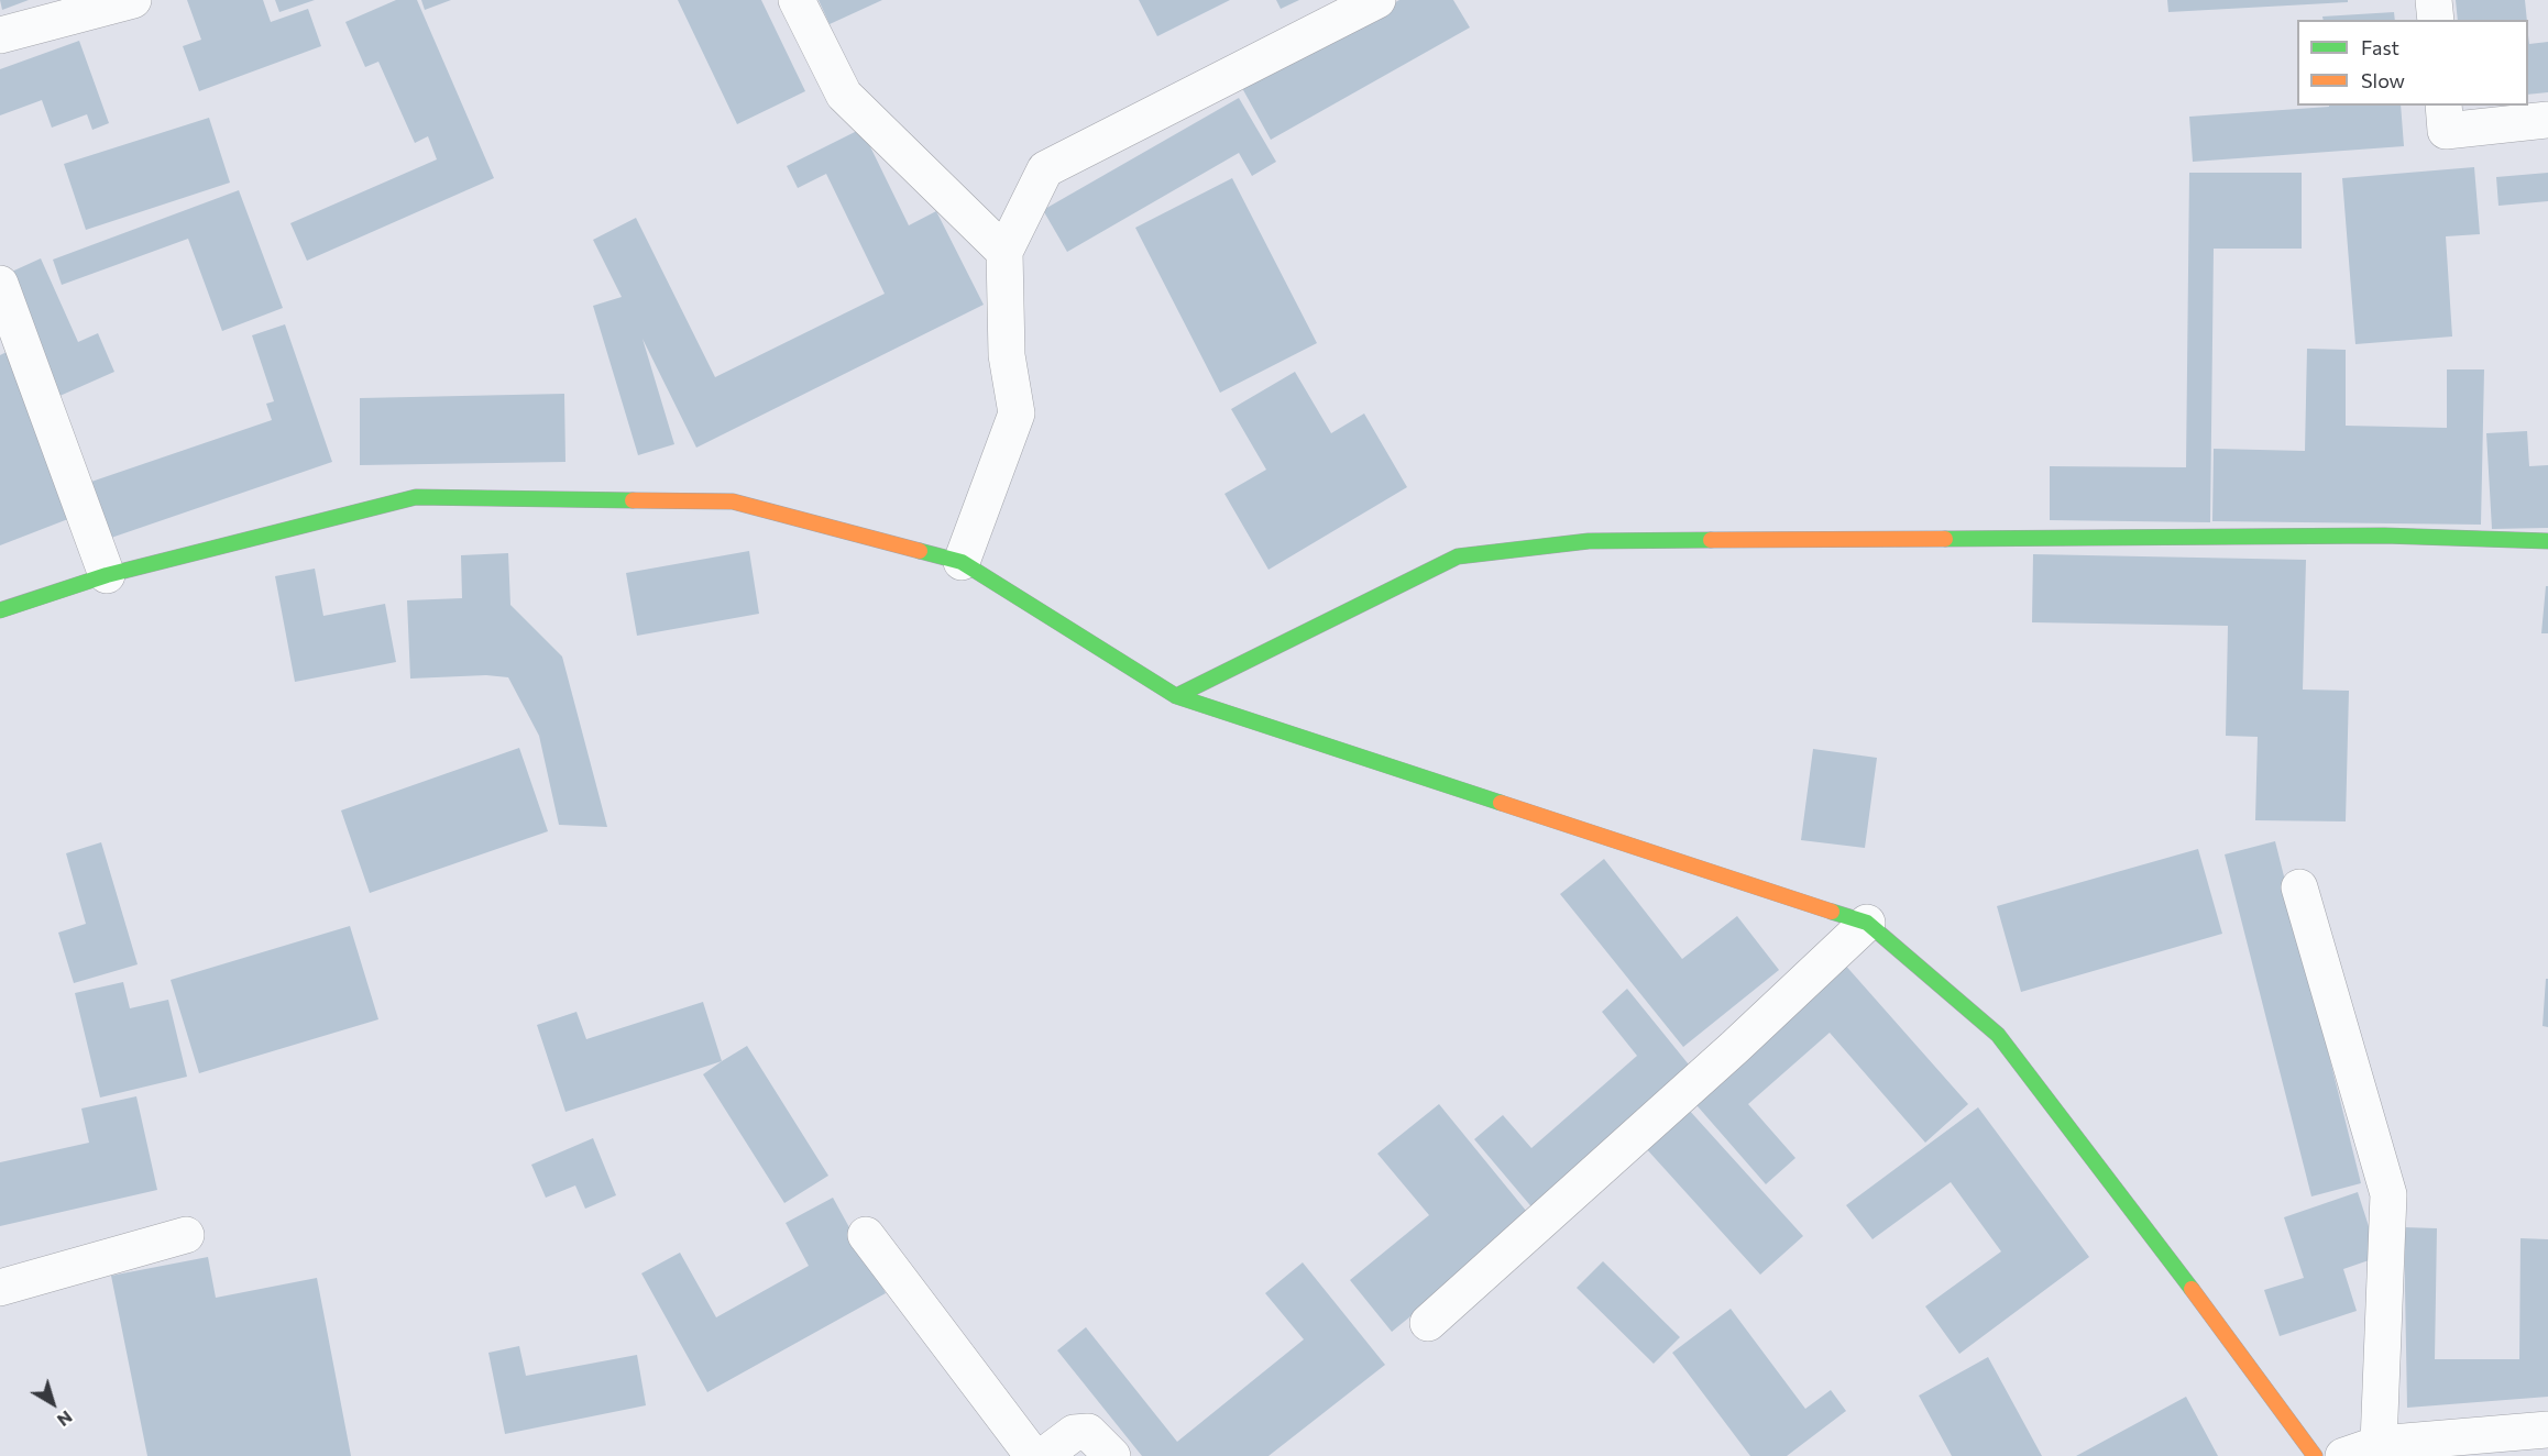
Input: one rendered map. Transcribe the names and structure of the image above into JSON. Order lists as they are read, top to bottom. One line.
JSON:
{"legend":["Fast","Slow"],"north":"bottom right"}
